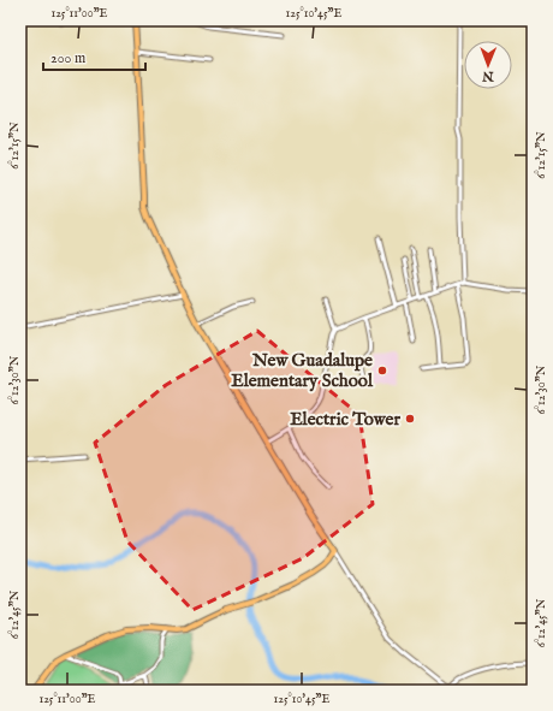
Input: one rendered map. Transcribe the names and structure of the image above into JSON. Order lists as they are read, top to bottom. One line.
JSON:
{"places":["New Guadalupe Elementary School","Electric Tower"],"scale_bar":"200 m","north":"bottom","coordinates":["125°11'00\"E","125°10'45\"E","6°12'15\"N","6°12'30\"N","6°12'45\"N"]}
